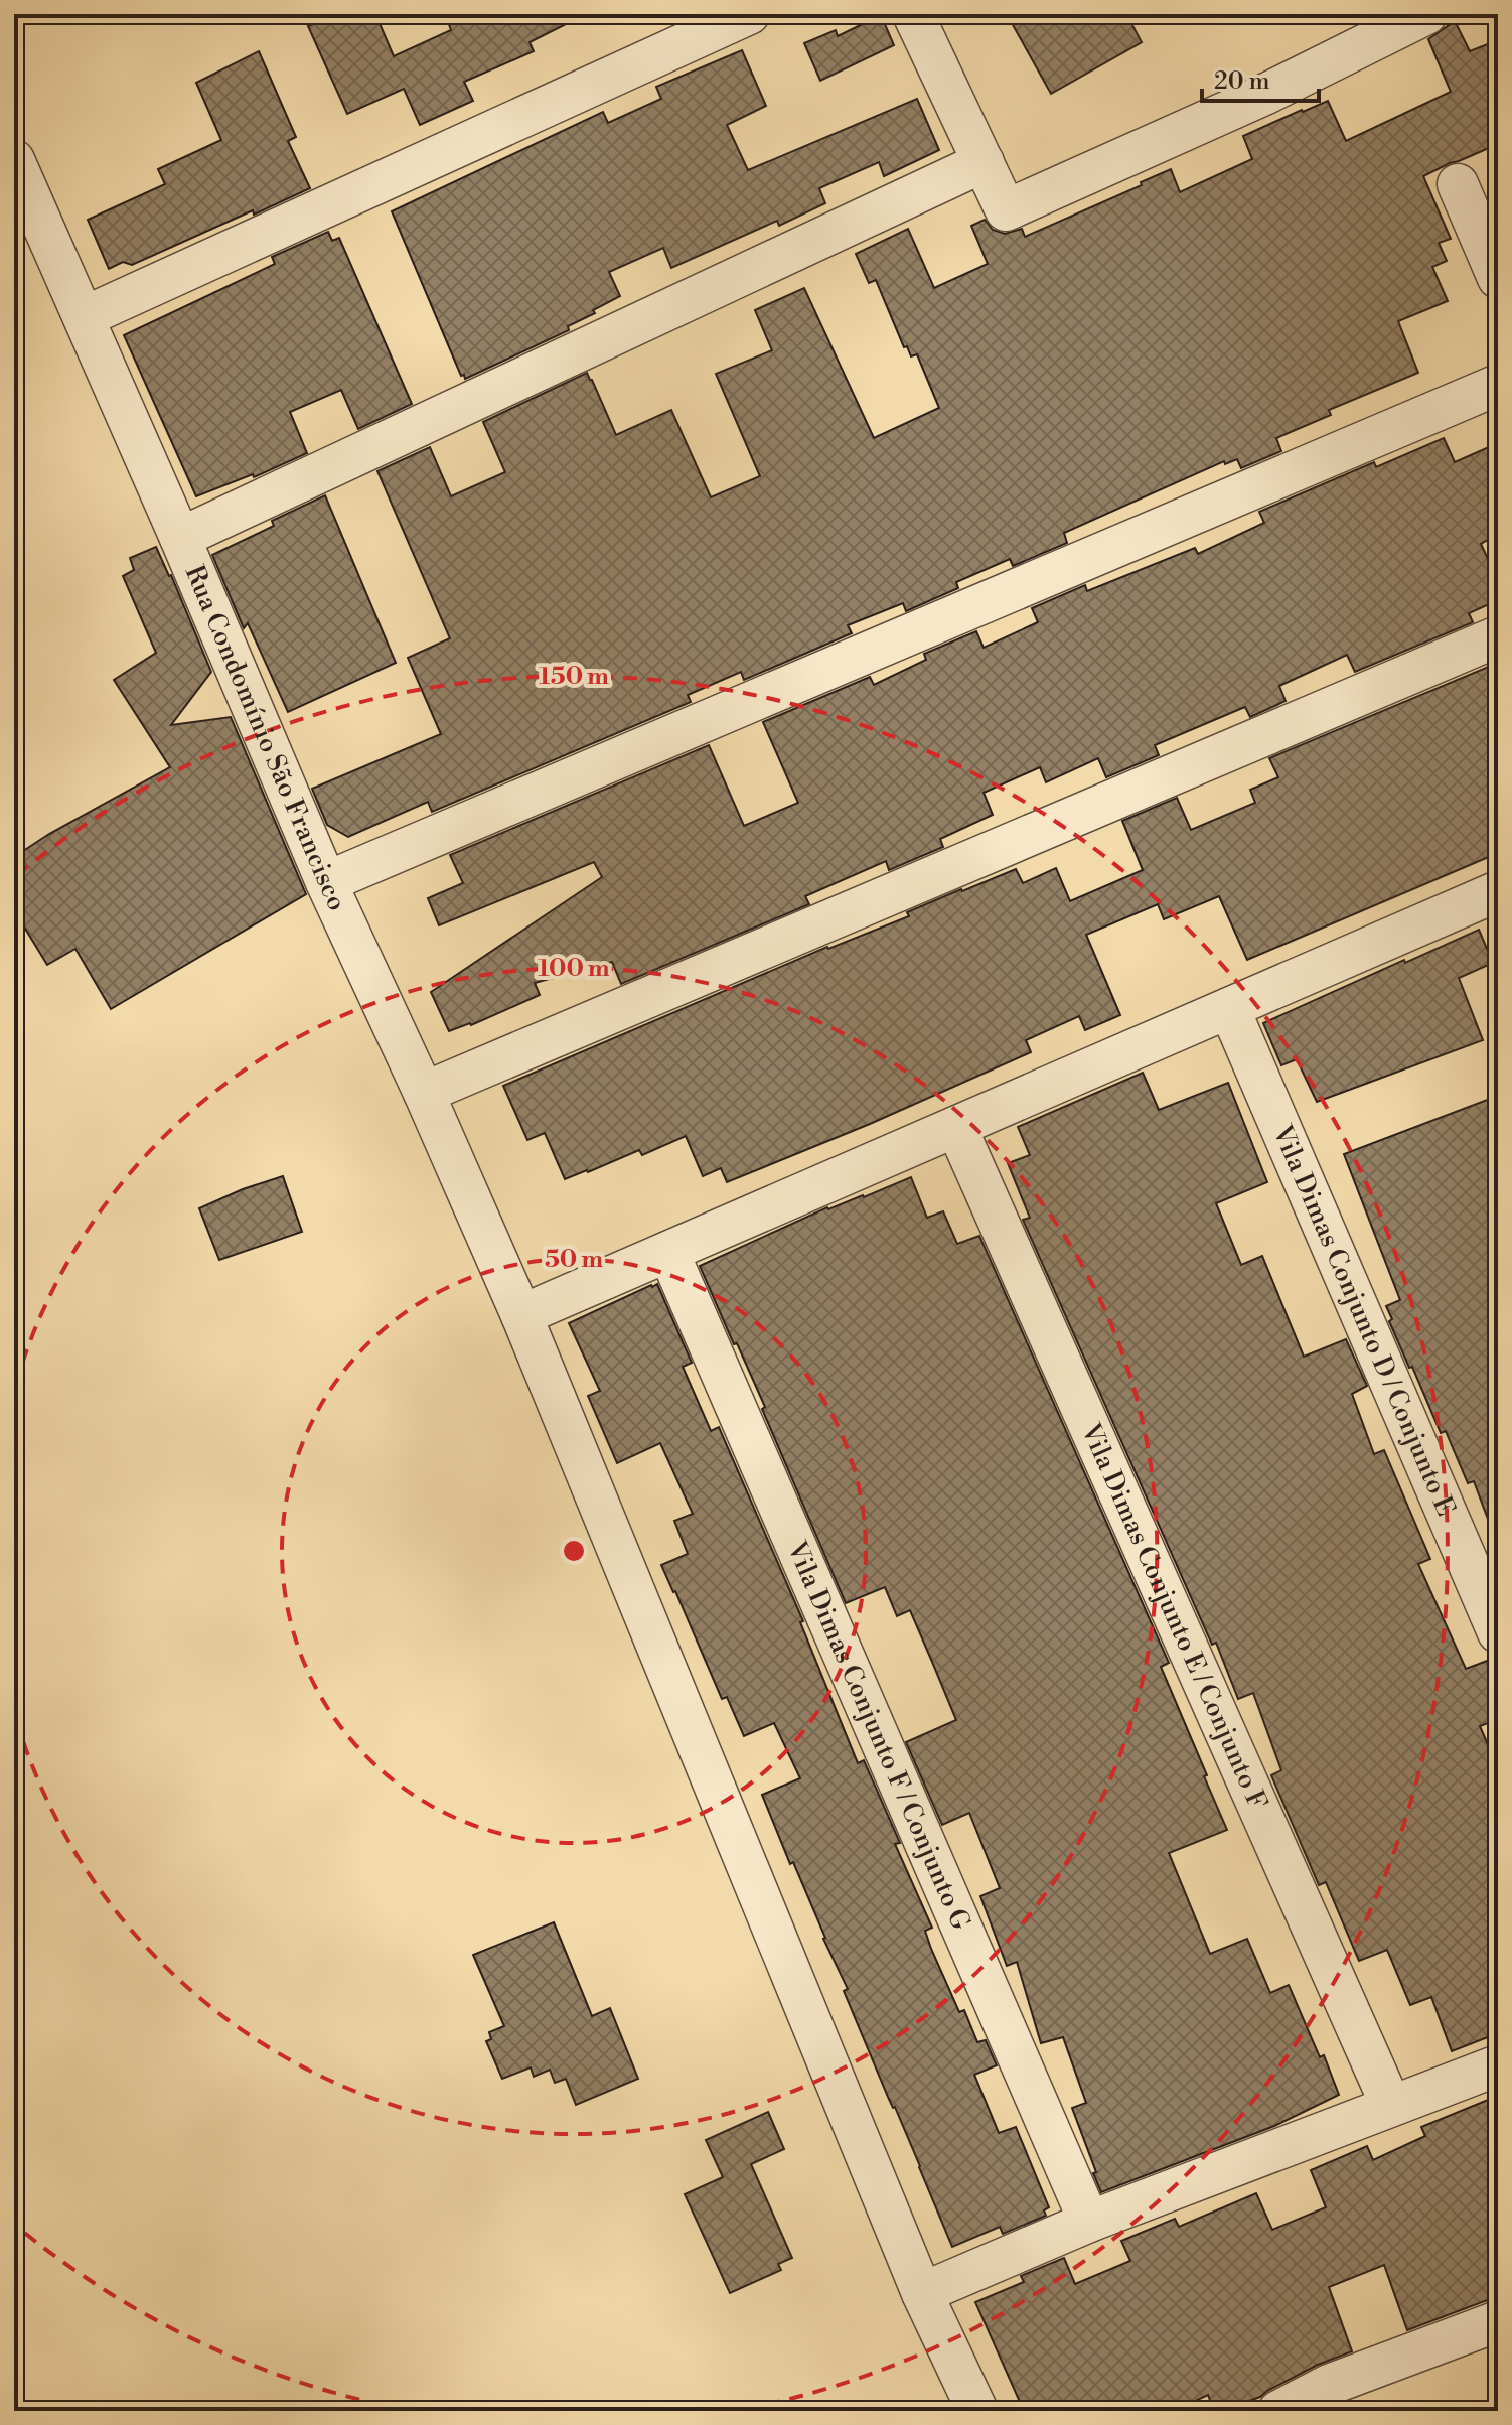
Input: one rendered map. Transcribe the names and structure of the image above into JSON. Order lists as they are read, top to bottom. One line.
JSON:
{"streets":{"street":["Rua Condomínio São Francisco","Vila Dimas Conjunto D / Conjunto E","Vila Dimas Conjunto E / Conjunto F","Vila Dimas Conjunto F / Conjunto G"]},"scale_bar":"20 m","rings":["150 m","100 m","50 m"]}
